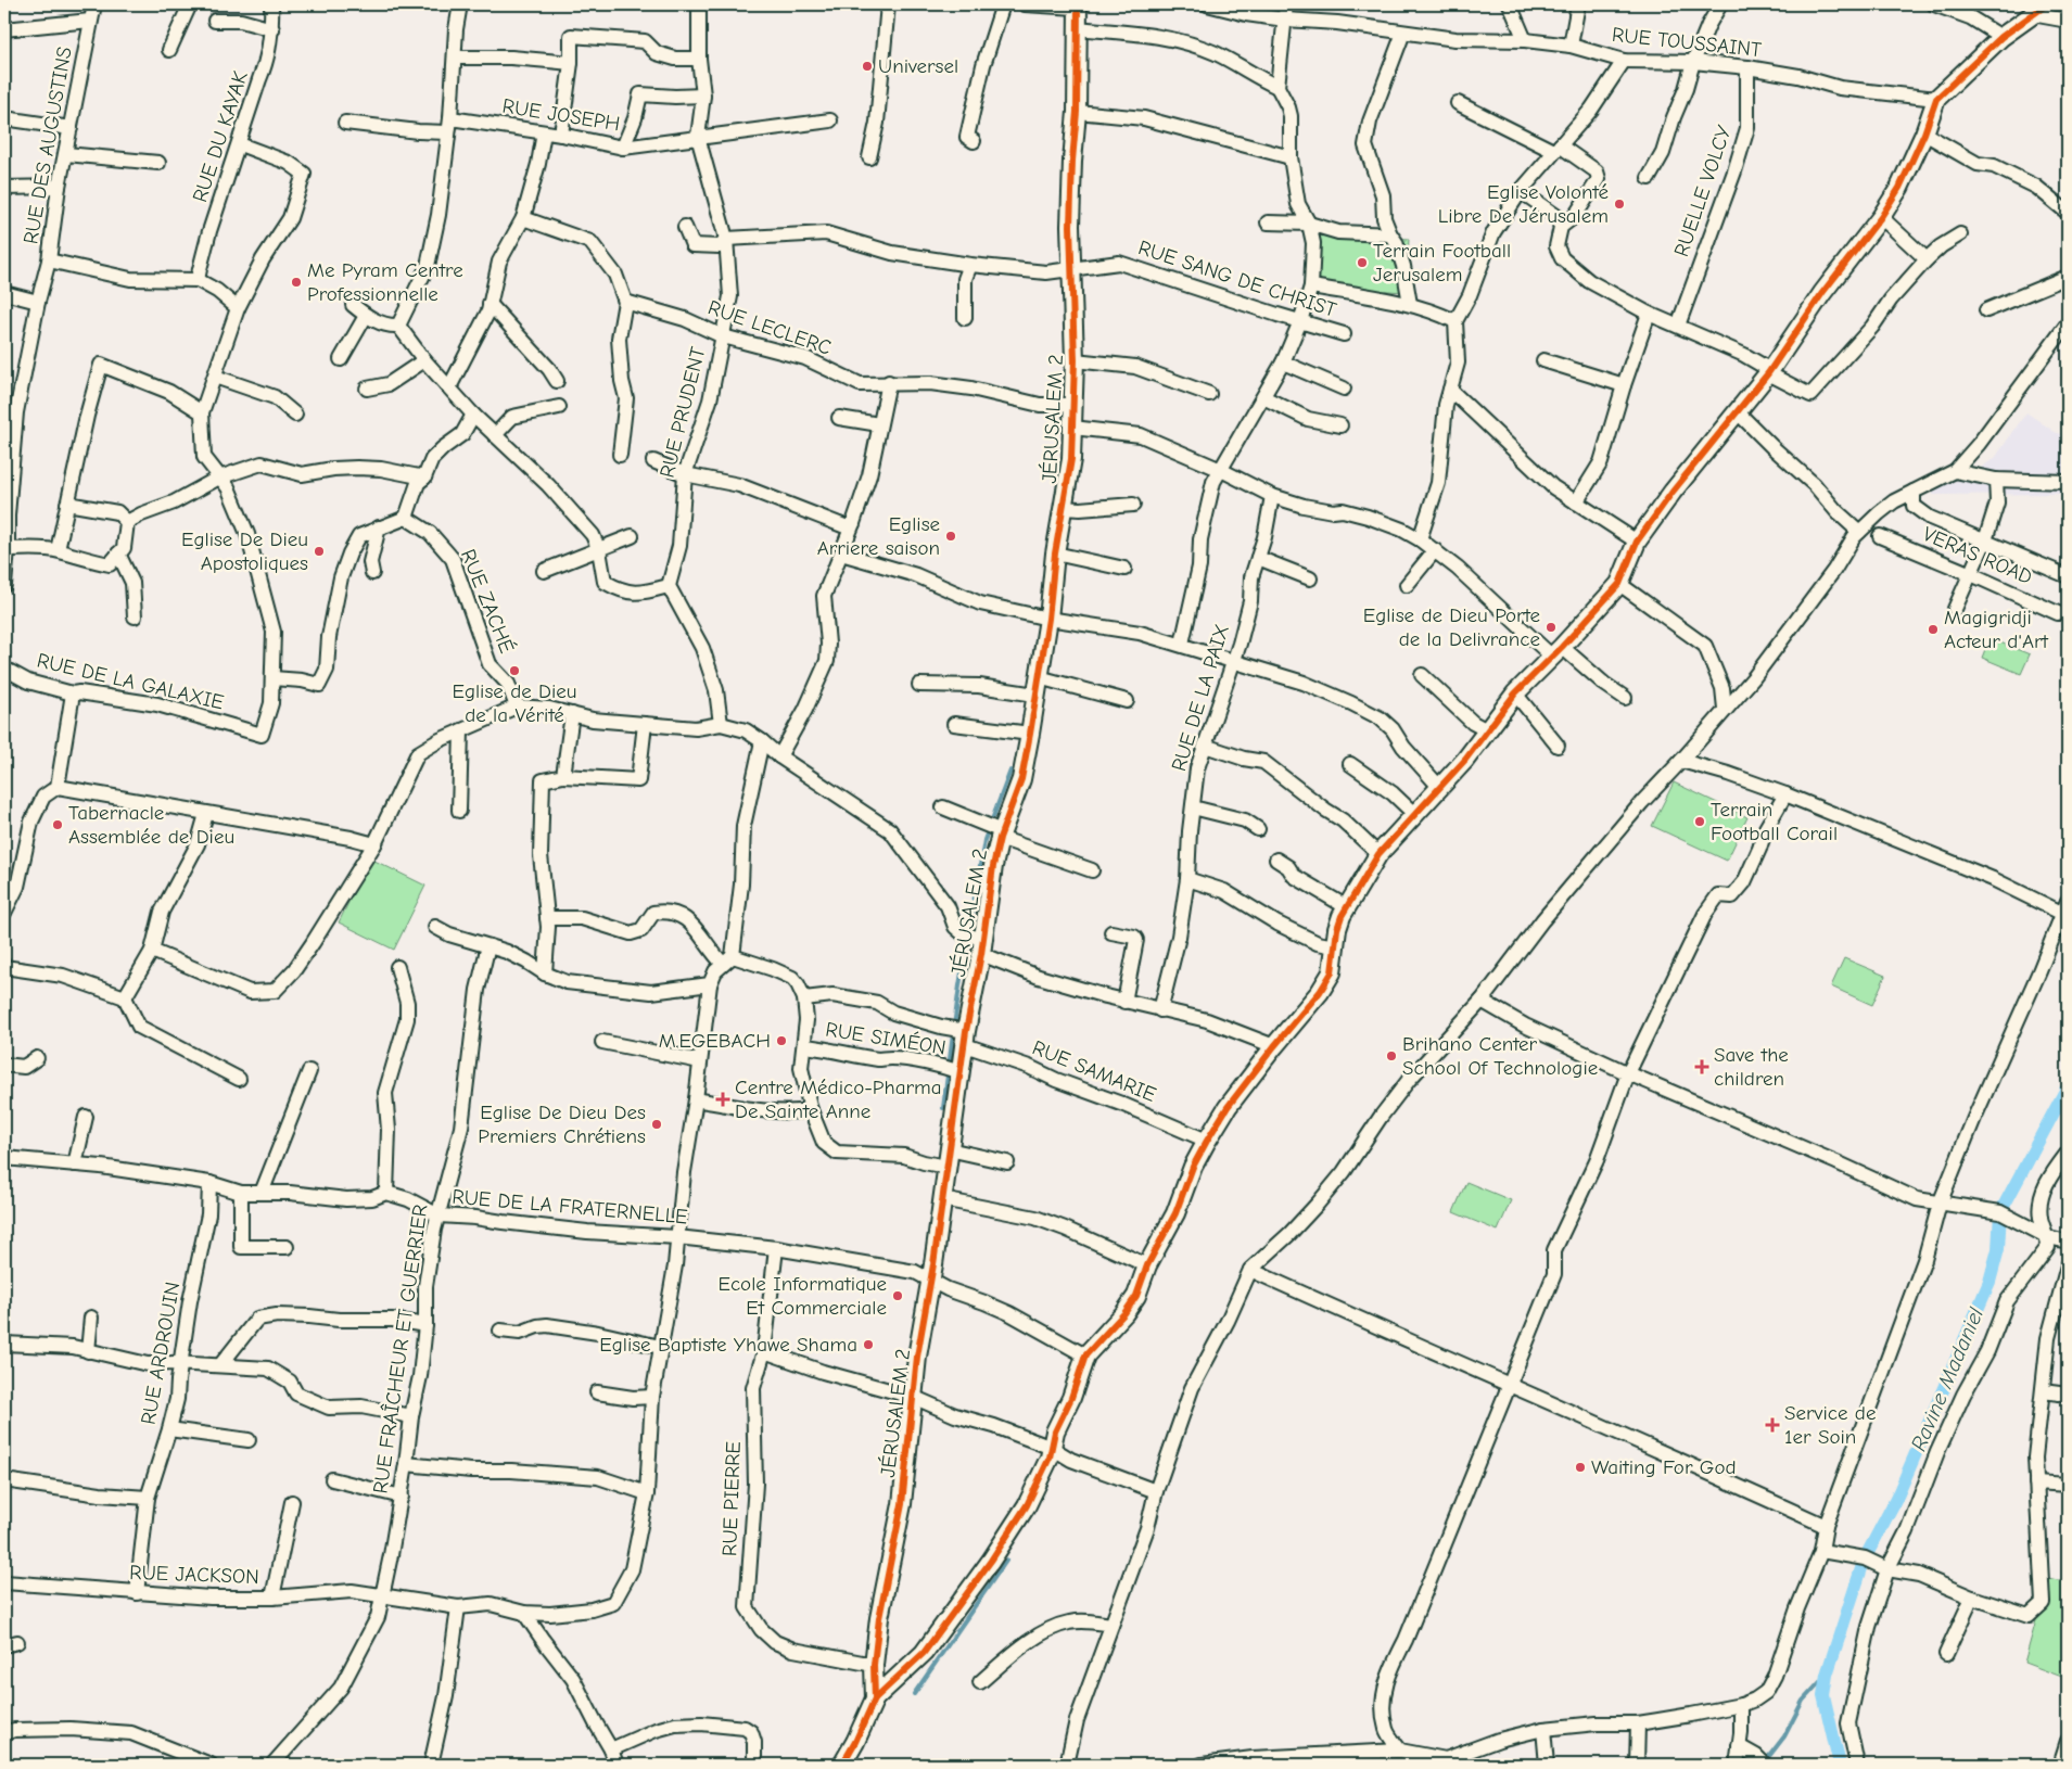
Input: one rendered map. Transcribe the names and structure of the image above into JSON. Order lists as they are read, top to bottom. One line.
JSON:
{"streets":{"street":["RUE TOUSSAINT","RUE JOSEPH","RUE DU KAYAK","RUE DES AUGUSTINS","RUELLE VOLCY","RUE SANG DE CHRIST","RUE LECLERC","RUE PRUDENT","JÉRUSALEM 2","VERAS ROAD","RUE ZACHÉ","RUE DE LA GALAXIE","RUE DE LA PAIX","RUE SIMÉON","RUE SAMARIE","RUE DE LA FRATERNELLE","RUE FRAÎCHEUR ET GUERRIER","RUE ARDROUIN","RUE PIERRE","RUE JACKSON"]},"crossings":[["RUE TOUSSAINT","RUELLE VOLCY"],["RUE JOSEPH","RUE PRUDENT"],["RUE DU KAYAK","RUE DE LA GALAXIE"],["RUE SANG DE CHRIST","RUE PRUDENT"],["RUE SANG DE CHRIST","JÉRUSALEM 2"],["RUE LECLERC","RUE PRUDENT"],["RUE LECLERC","JÉRUSALEM 2"],["JÉRUSALEM 2","RUE SIMÉON"],["JÉRUSALEM 2","RUE SAMARIE"],["JÉRUSALEM 2","RUE DE LA FRATERNELLE"],["JÉRUSALEM 2","RUE PIERRE"],["RUE DE LA FRATERNELLE","RUE FRAÎCHEUR ET GUERRIER"],["RUE DE LA FRATERNELLE","RUE PIERRE"],["RUE DE LA FRATERNELLE","RUE JACKSON"],["RUE FRAÎCHEUR ET GUERRIER","RUE JACKSON"],["RUE ARDROUIN","RUE JACKSON"]],"water":["Ravine Madaniel"],"places":{"other":["Universel","Eglise Volonté Libre De Jérusalem","Terrain Football Jerusalem","Me Pyram Centre Professionnelle","Eglise Arriere saison","Eglise De Dieu Apostoliques","Eglise de Dieu Porte de la Delivrance","Magigridji Acteur d'Art","Eglise de Dieu de la Vérité","Terrain Football Corail","Tabernacle Assemblée de Dieu","M.EGEBACH","Brihano Center School Of Technologie","Eglise De Dieu Des Premiers Chrétiens","Ecole Informatique Et Commerciale","Eglise Baptiste Yhawe Shama","Waiting For God"],"health":["Save the children","Centre Médico-Pharma De Sainte Anne","Service de 1er Soin"]}}
